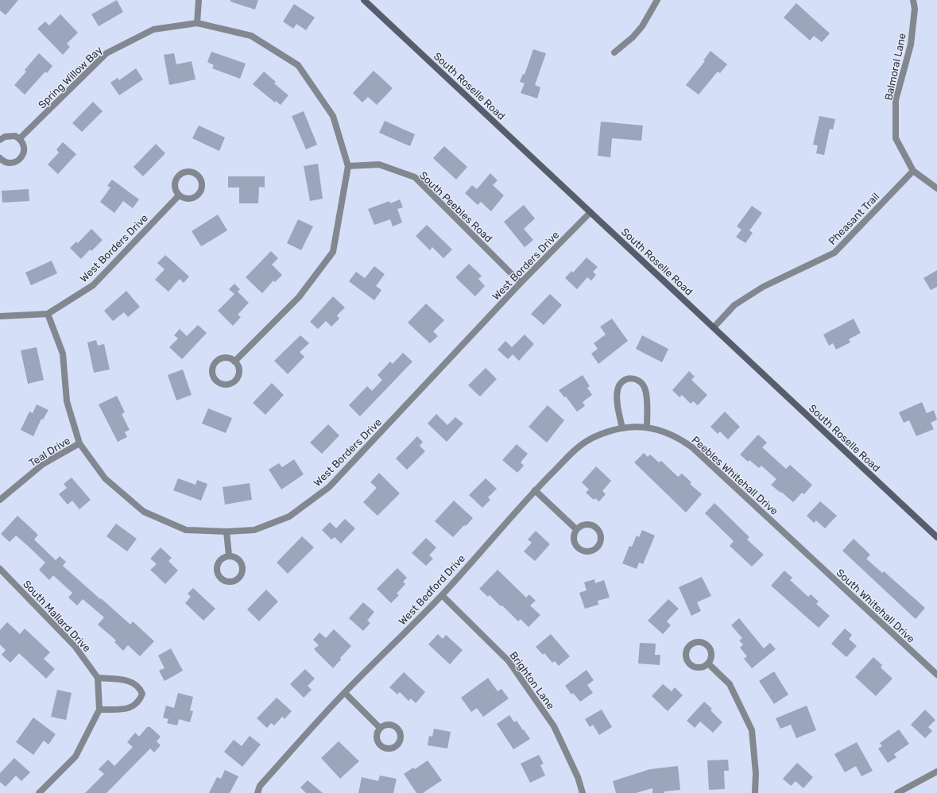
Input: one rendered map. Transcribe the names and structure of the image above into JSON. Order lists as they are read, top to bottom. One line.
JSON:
{"streets":{"main road":["South Roselle Road"],"street":["Balmoral Lane","Spring Willow Bay","South Peebles Road","Pheasant Trail","West Borders Drive","Teal Drive","Peebles Whitehall Drive","West Bedford Drive","South Whitehall Drive","South Mallard Drive","Brighton Lane"]},"crossings":[["Balmoral Lane","Pheasant Trail"],["Spring Willow Bay","South Peebles Road"],["South Roselle Road","Pheasant Trail"],["South Roselle Road","West Borders Drive"],["South Peebles Road","West Borders Drive"],["West Borders Drive","Teal Drive"],["Peebles Whitehall Drive","West Bedford Drive"],["Peebles Whitehall Drive","South Whitehall Drive"],["West Bedford Drive","Brighton Lane"]]}
